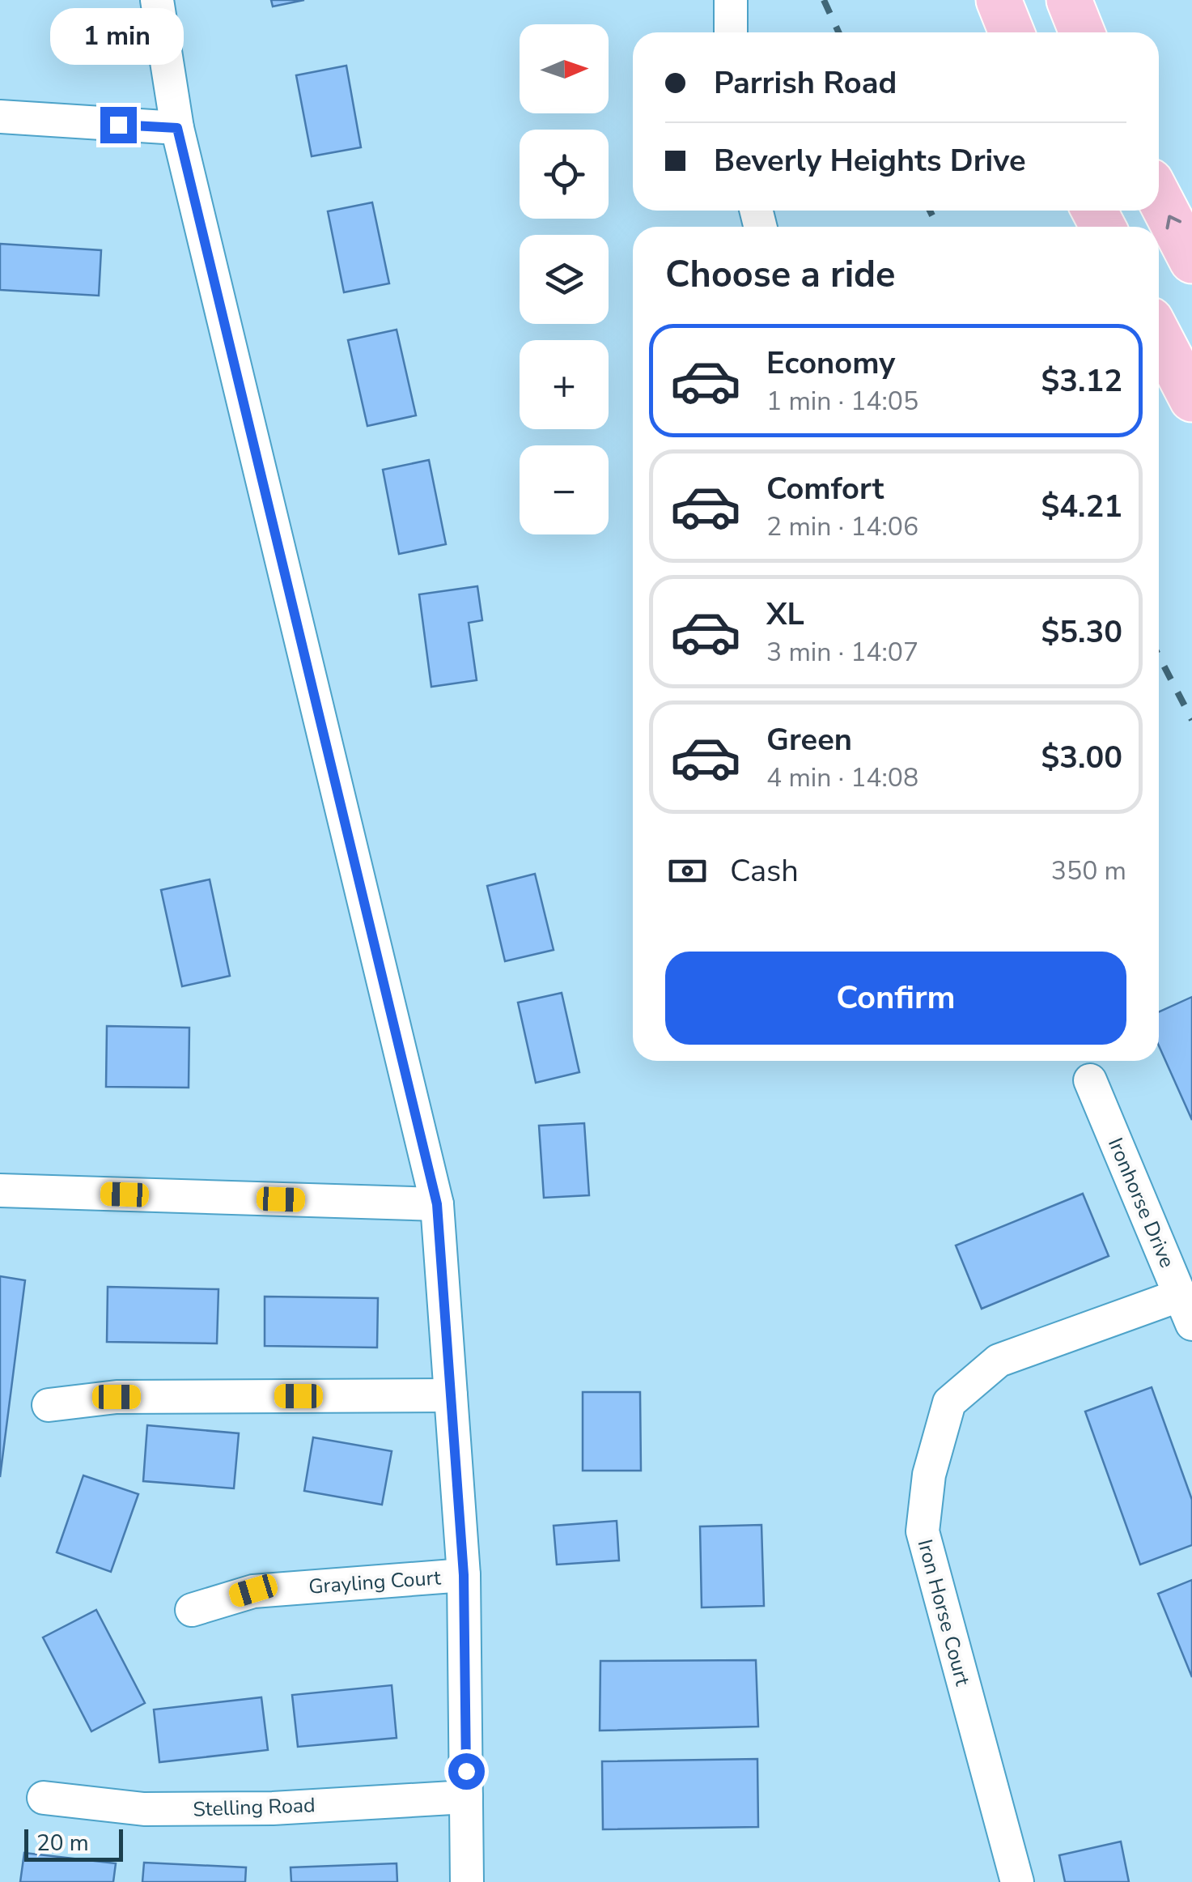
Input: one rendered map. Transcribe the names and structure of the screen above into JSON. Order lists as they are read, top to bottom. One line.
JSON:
{"streets":{"street":["Ironhorse Drive","Grayling Court","Iron Horse Court","Stelling Road"]},"crossings":[["Ironhorse Drive","Iron Horse Court"]],"scale_bar":"20 m","north":"right","page":{"bubble":"1 min","map_buttons":["+","−"],"banner":["Parrish Road","Beverly Heights Drive"],"heading":"Choose a ride","list":[{"name":"Economy","note":"1 min · 14:05","value":"$3.12"},{"name":"Comfort","note":"2 min · 14:06","value":"$4.21"},{"name":"XL","note":"3 min · 14:07","value":"$5.30"},{"name":"Green","note":"4 min · 14:08","value":"$3.00"}],"pay":["Cash","350 m"],"buttons":"Confirm","scale":"20 m"}}
